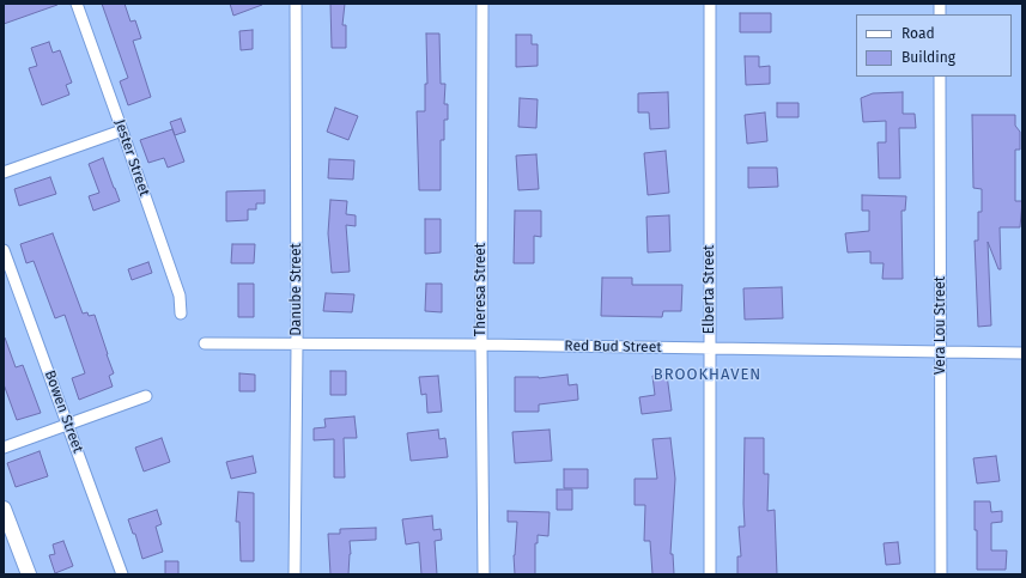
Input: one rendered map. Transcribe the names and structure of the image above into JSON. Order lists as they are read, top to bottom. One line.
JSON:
{"streets":{"street":["Jester Street","Danube Street","Theresa Street","Elberta Street","Vera Lou Street","Red Bud Street","Bowen Street"]},"crossings":[["Danube Street","Red Bud Street"],["Theresa Street","Red Bud Street"],["Elberta Street","Red Bud Street"],["Vera Lou Street","Red Bud Street"]],"districts":["BROOKHAVEN"],"legend":["Road","Building"]}
